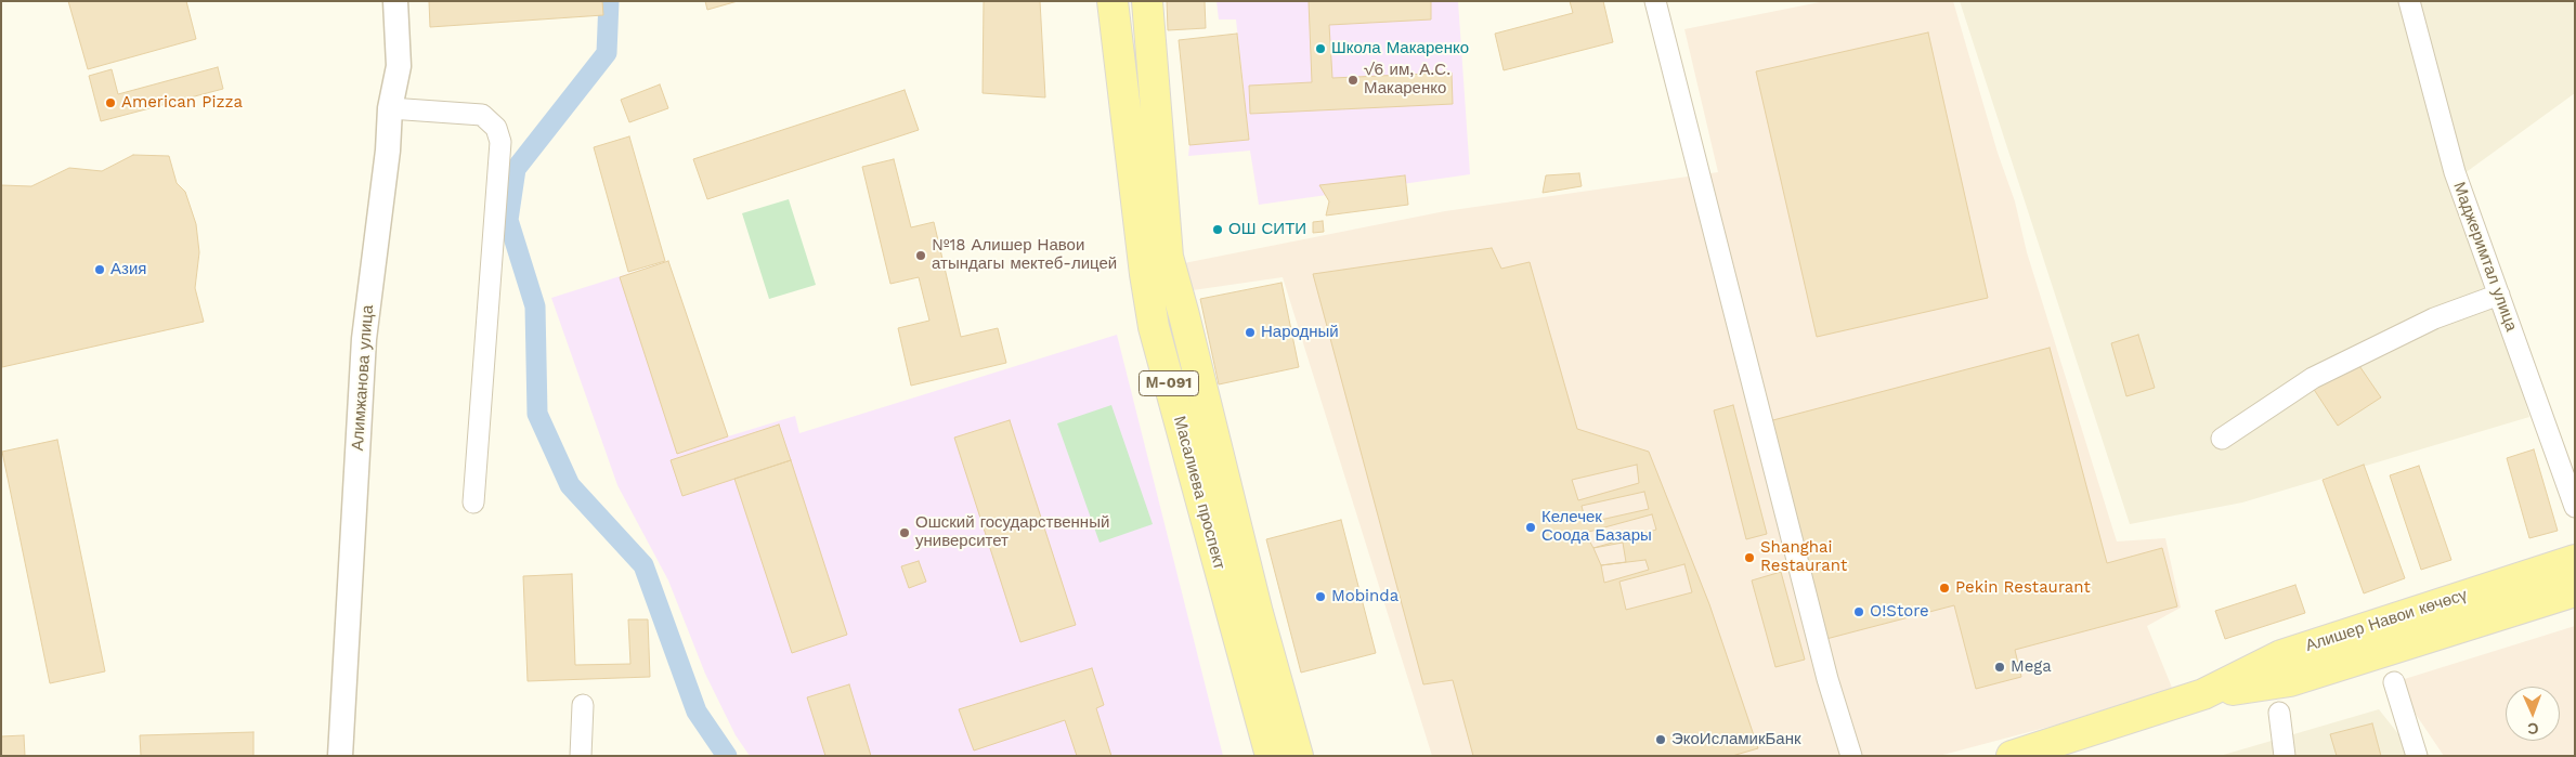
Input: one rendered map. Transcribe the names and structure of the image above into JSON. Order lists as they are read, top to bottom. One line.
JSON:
{"streets":{"main road":["М-091","Масалиева проспект","Алишер Навои көчөсү"],"street":["Маджеримтал улица","Алимжанова улица"]},"places":["Школа Макаренко","√6 им, А.С. Макаренко","American Pizza","ОШ СИТИ","№18 Алишер Навои атындагы мектеб-лицей","Азия","Народный","Келечек Соода Базары","Ошский государственный университет","Shanghai Restaurant","Pekin Restaurant","Mobinda","O!Store","Mega","ЭкоИсламикБанк"],"north":"bottom"}
